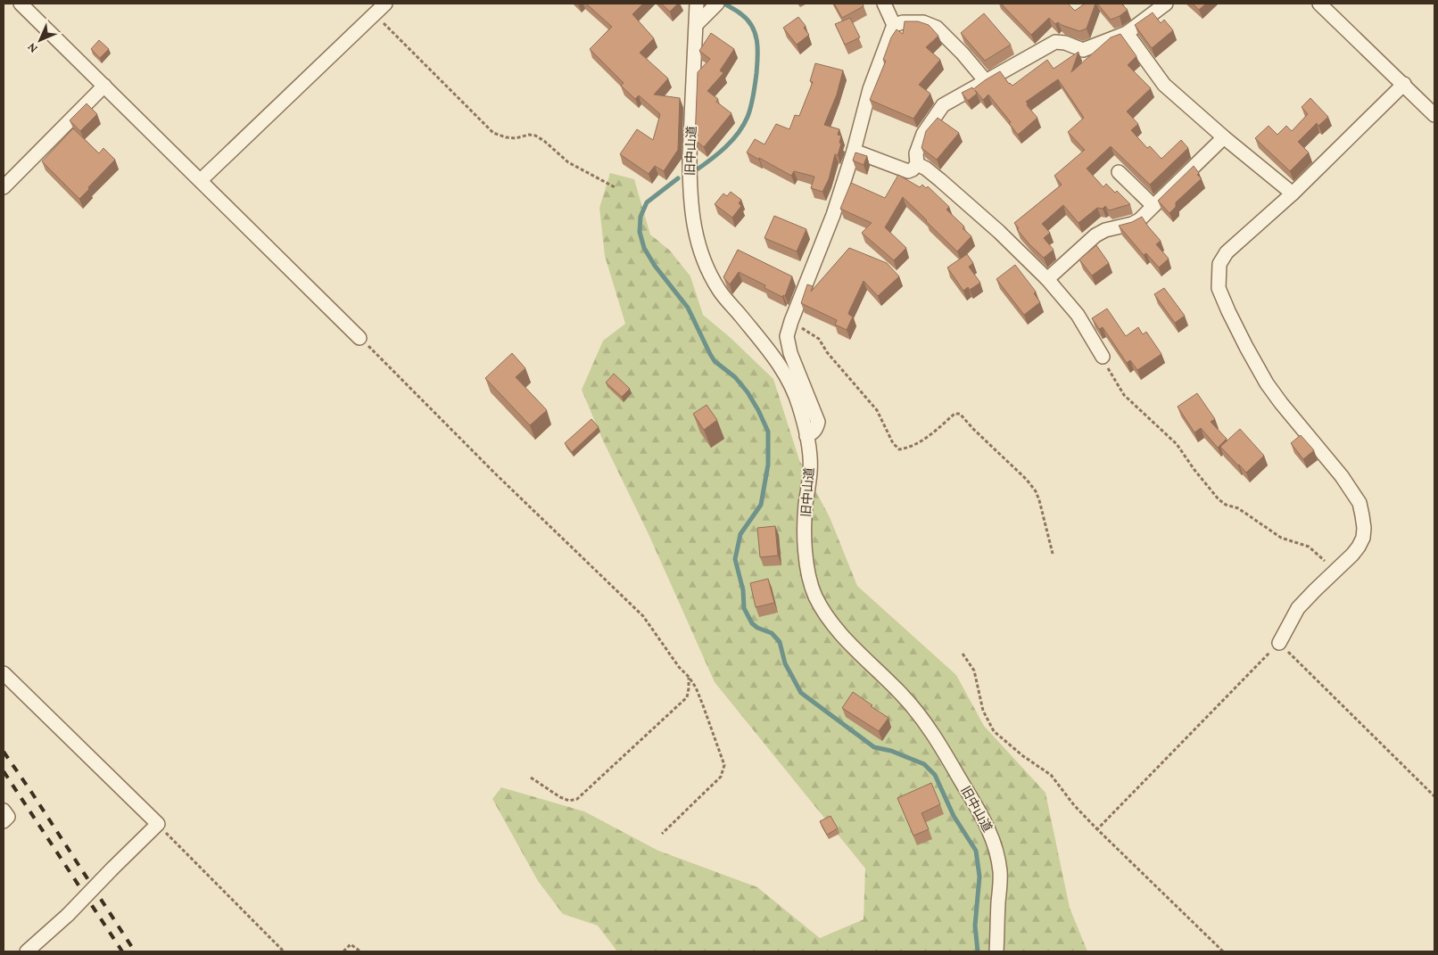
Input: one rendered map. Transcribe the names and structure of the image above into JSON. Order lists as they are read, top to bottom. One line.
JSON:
{"streets":{"street":["旧中山道"]},"north":"bottom left"}
